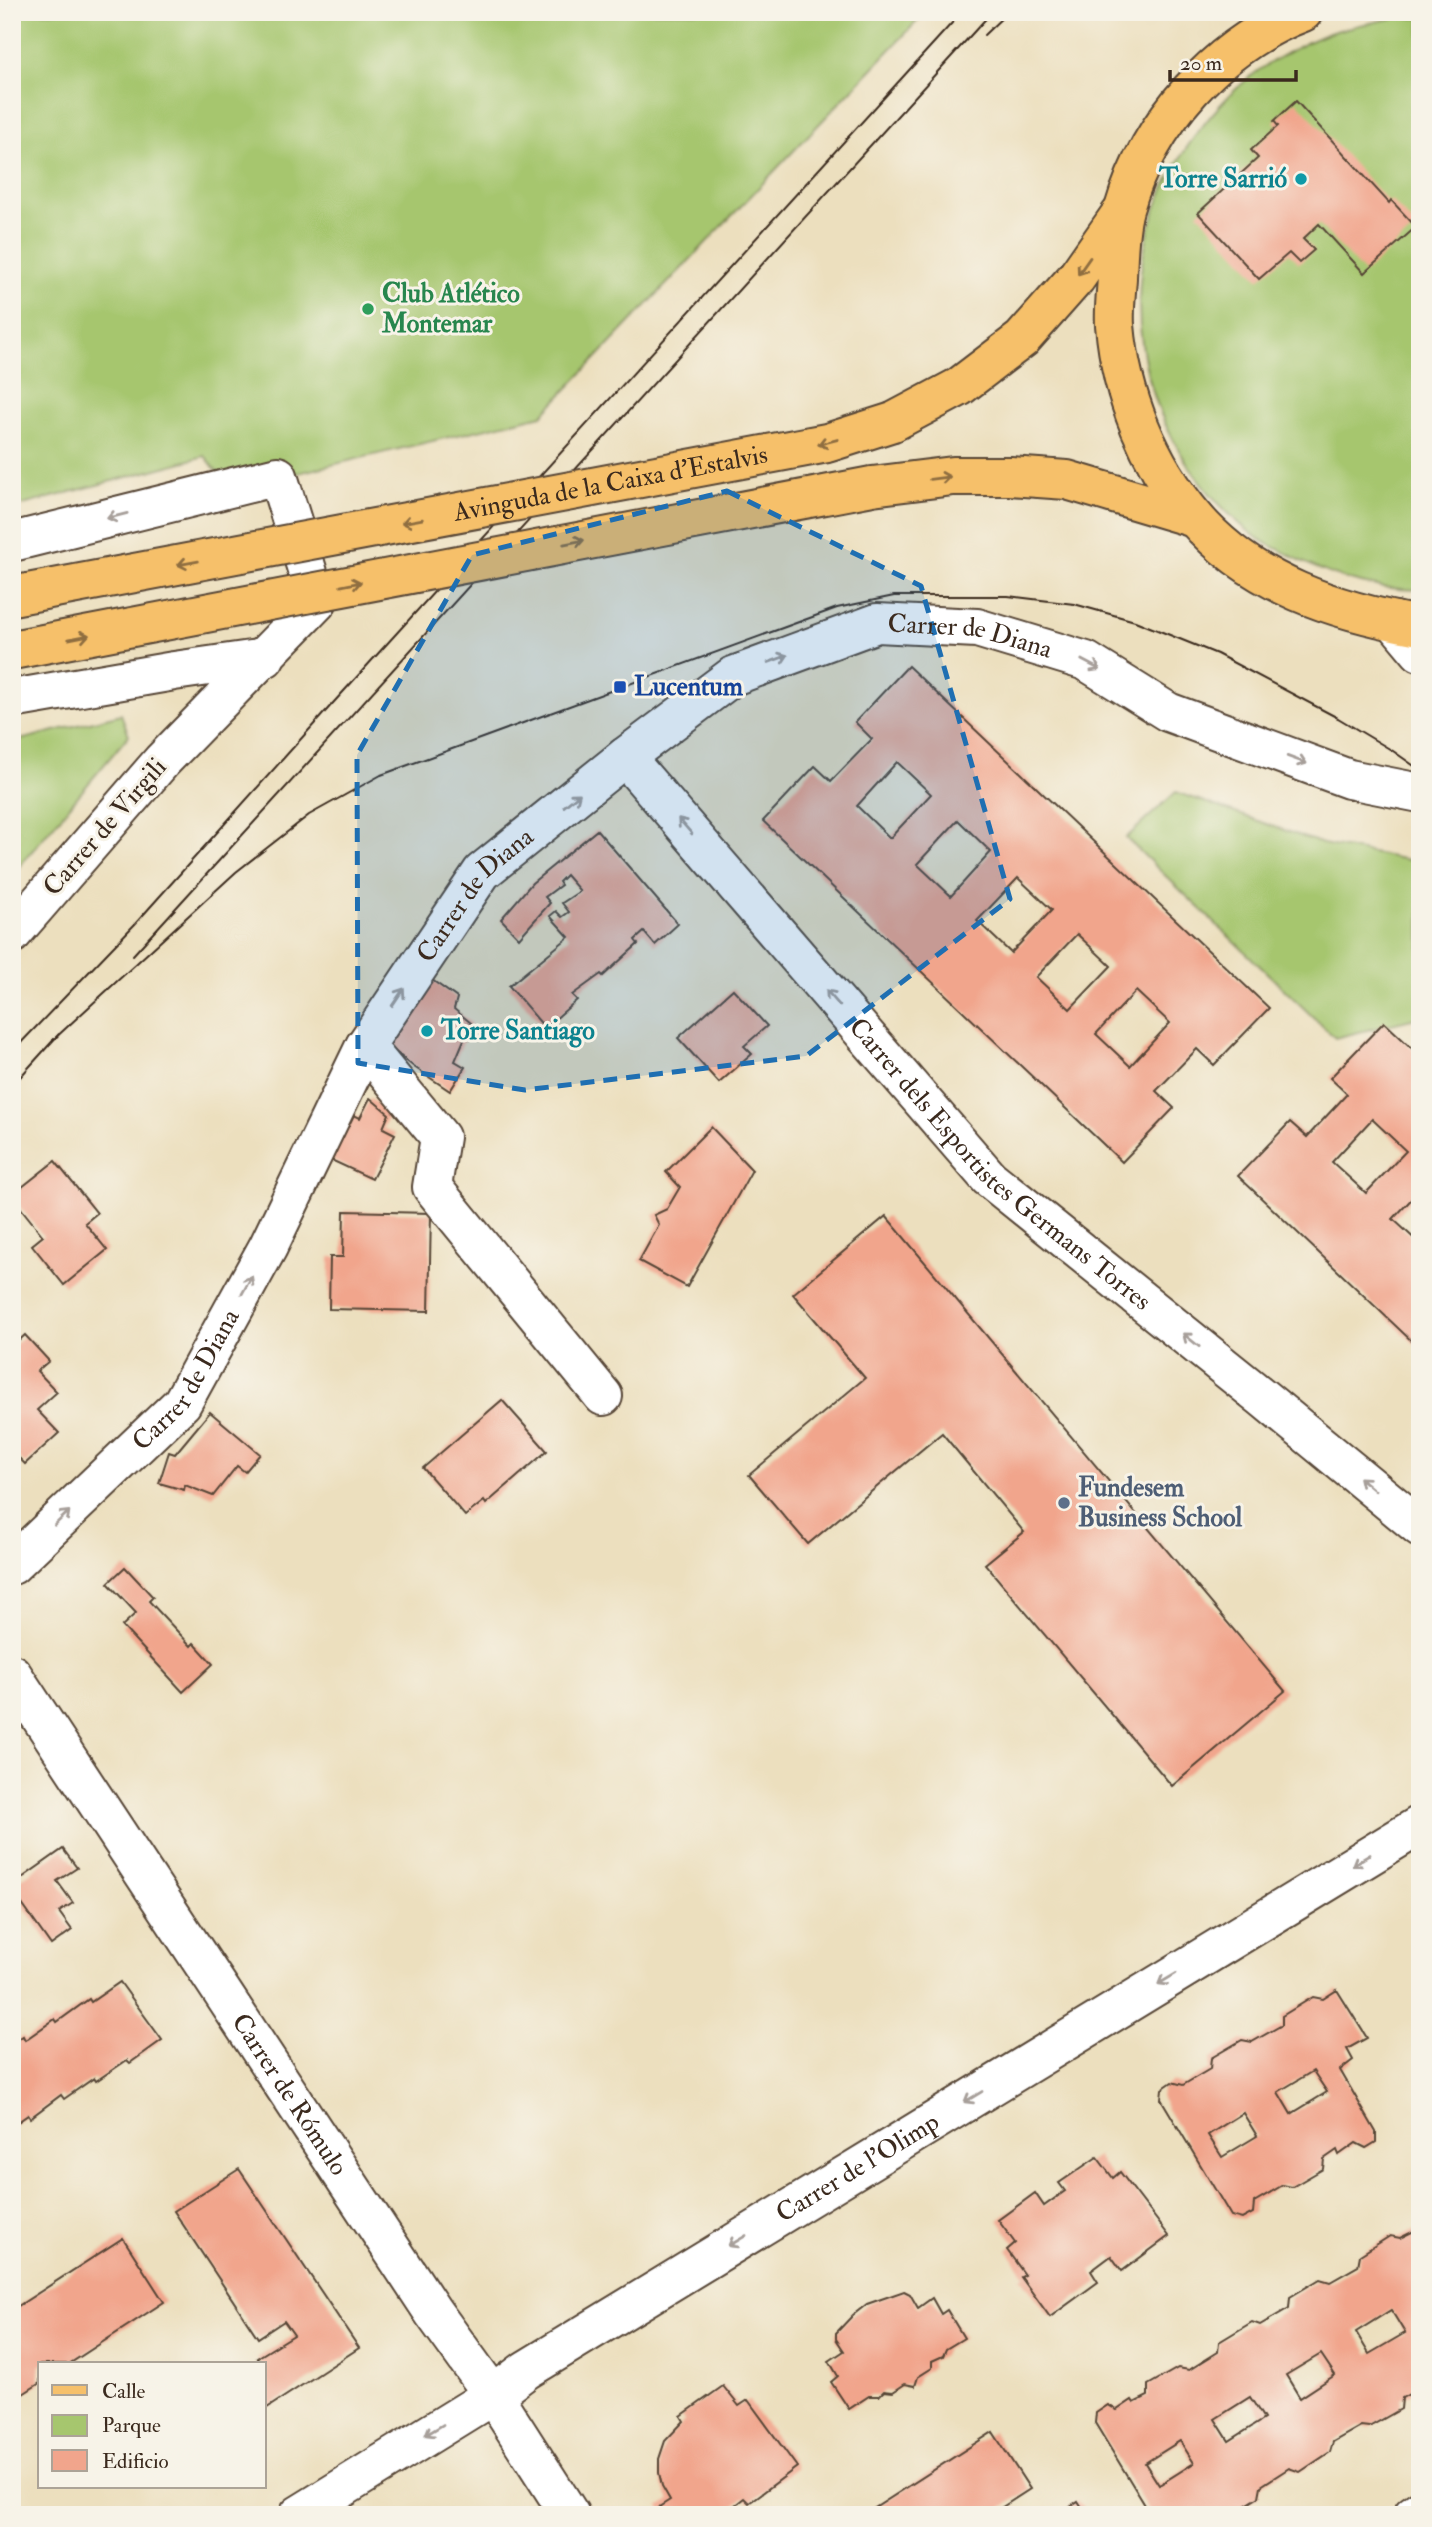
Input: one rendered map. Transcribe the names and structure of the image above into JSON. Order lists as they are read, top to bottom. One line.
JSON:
{"streets":{"main road":["Avinguda de la Caixa d'Estalvis"],"street":["Carrer de Diana","Carrer de Virgili","Carrer dels Esportistes Germans Torres","Carrer de Rómulo","Carrer de l'Olimp"]},"crossings":[["Carrer de Diana","Carrer dels Esportistes Germans Torres"],["Carrer de Rómulo","Carrer de l'Olimp"]],"one_way":["Carrer de Diana","Carrer dels Esportistes Germans Torres","Carrer de l'Olimp"],"places":{"other":["Torre Sarrió","Club Atlético Montemar","Torre Santiago","Fundesem Business School"],"transit":["Lucentum"]},"legend":["Calle","Parque","Edificio"],"scale_bar":"20 m"}
